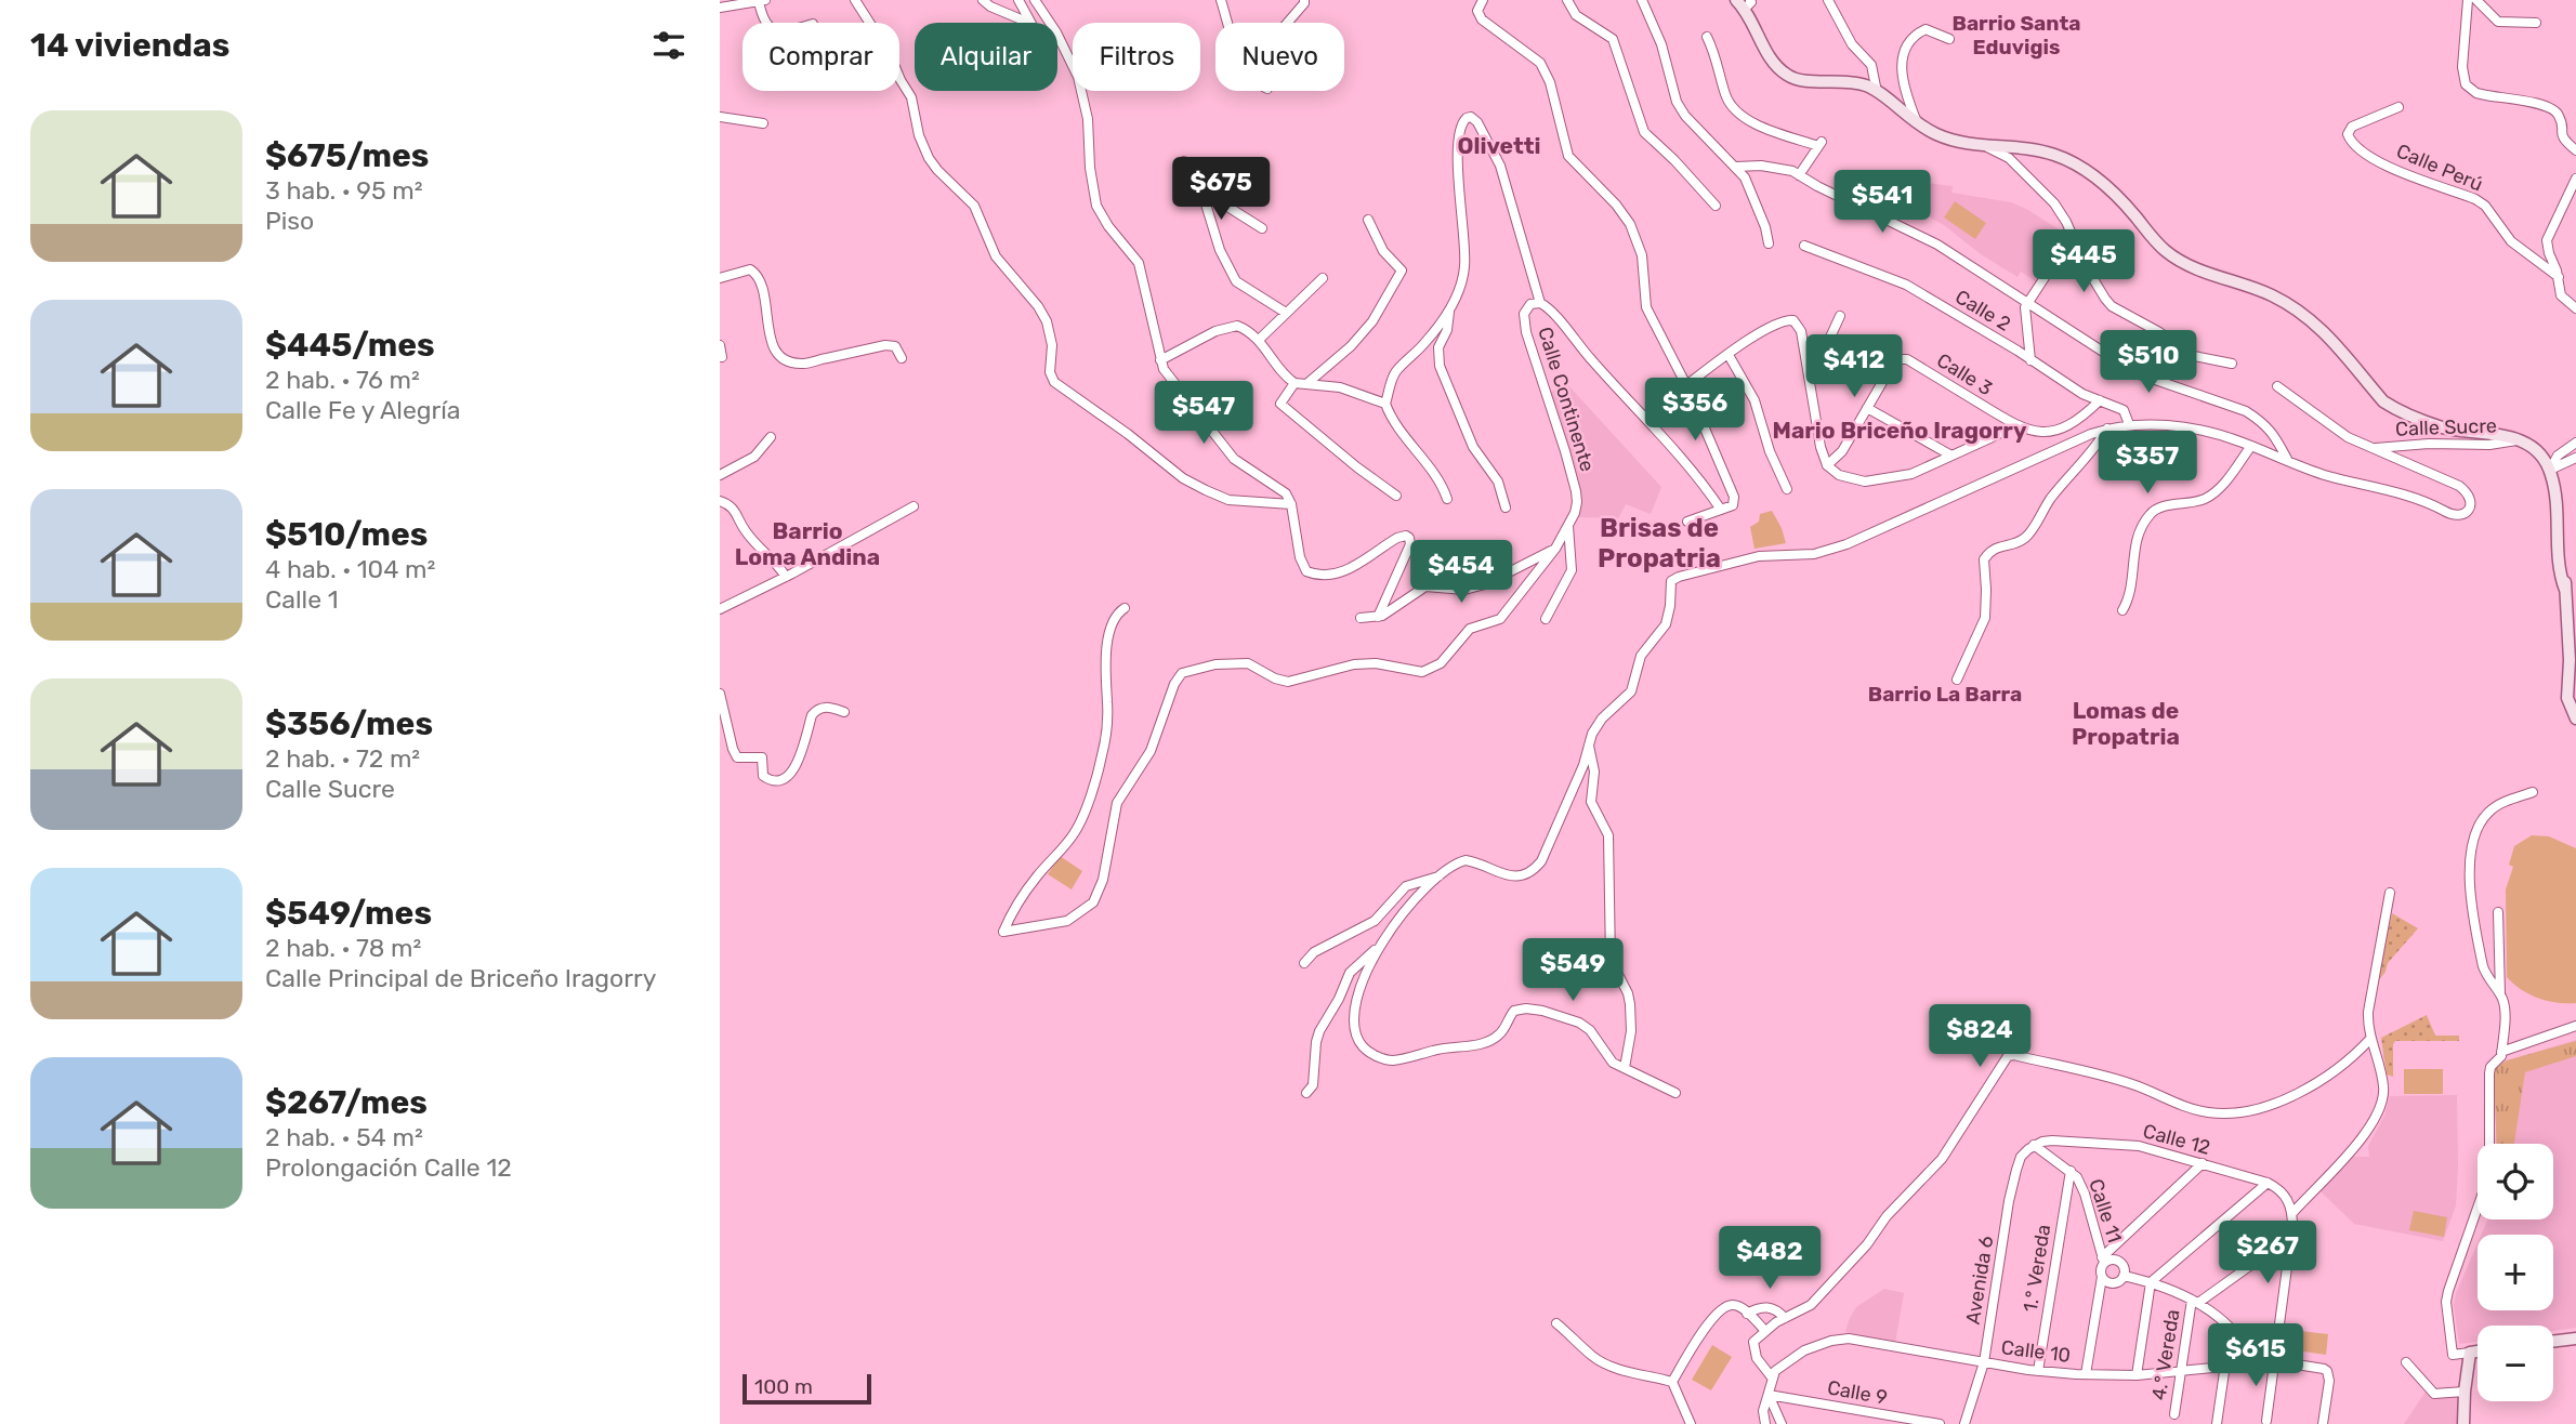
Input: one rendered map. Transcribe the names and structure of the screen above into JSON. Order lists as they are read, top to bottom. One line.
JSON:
{"streets":{"street":["Calle Perú","Calle 2","Calle 3","Calle Continente","Calle Sucre","Calle 12","Calle 11","1.° Vereda","Avenida 6","Calle 10","4.° Vereda","Calle 9"]},"crossings":[["Calle 12","Calle 11"],["Calle 12","Avenida 6"],["Calle 11","1.° Vereda"],["Calle 11","Avenida 6"],["Calle 11","Calle 10"],["Calle 11","4.° Vereda"],["1.° Vereda","Calle 10"],["Avenida 6","Calle 10"],["Calle 10","4.° Vereda"]],"districts":["Barrio Santa Eduvigis","Olivetti","Mario Briceño Iragorry","Brisas de Propatria","Barrio Loma Andina","Barrio La Barra","Lomas de Propatria"],"scale_bar":"100 m","page":{"heading":"14 viviendas","chip":["Comprar","Alquilar","Filtros","Nuevo"],"list":[{"name":"$675/mes","note":"3 hab. · 95 m² · Piso"},{"name":"$445/mes","note":"2 hab. · 76 m² · Calle Fe y Alegría"},{"name":"$510/mes","note":"4 hab. · 104 m² · Calle 1"},{"name":"$356/mes","note":"2 hab. · 72 m² · Calle Sucre"},{"name":"$549/mes","note":"2 hab. · 78 m² · Calle Principal de Briceño Iragorry"},{"name":"$267/mes","note":"2 hab. · 54 m² · Prolongación Calle 12"}],"price":["$675","$541","$445","$510","$412","$356","$547","$357","$454","$549","$824","$267","$482","$615"],"map_buttons":["+","−"],"scale":"100 m"}}
